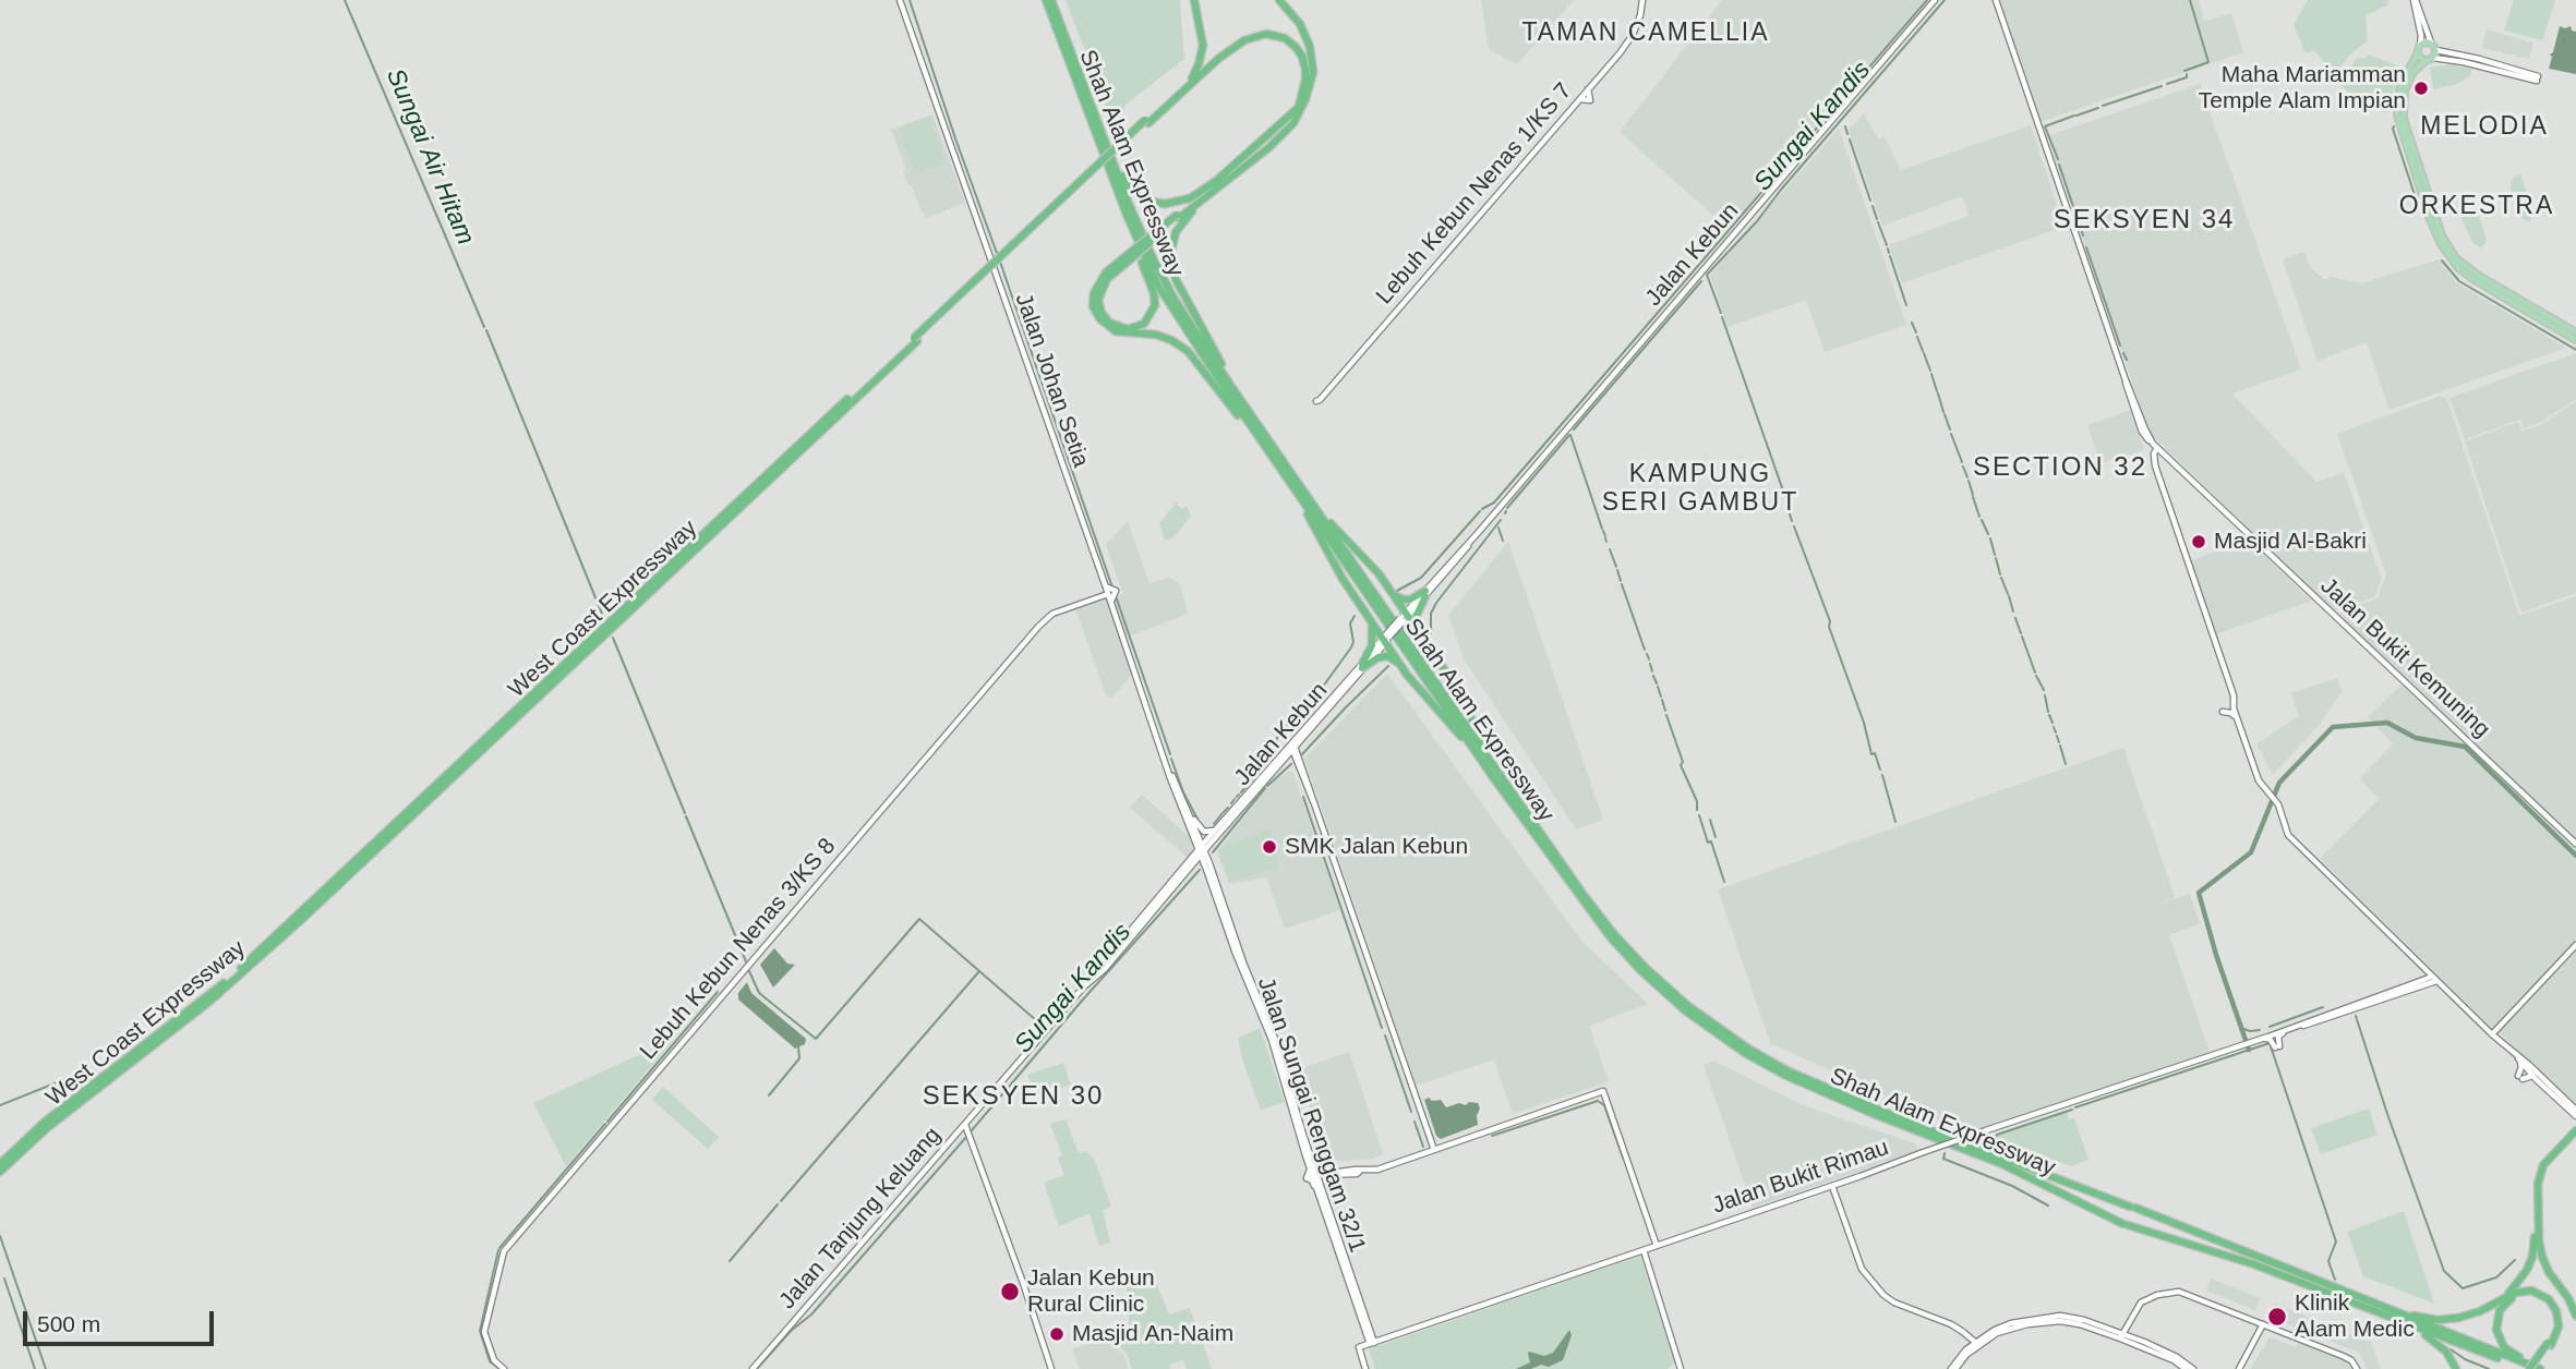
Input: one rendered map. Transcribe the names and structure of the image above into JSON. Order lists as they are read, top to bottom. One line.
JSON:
{"streets":{"highway":["Shah Alam Expressway","West Coast Expressway"],"street":["Lebuh Kebun Nenas 1/KS 7","Jalan Kebun","Jalan Johan Setia","Jalan Bukit Kemuning","Lebuh Kebun Nenas 3/KS 8","Jalan Sungai Renggam 32/1","Jalan Bukit Rimau","Jalan Tanjung Keluang"]},"crossings":[["Jalan Kebun","Jalan Johan Setia"],["Jalan Kebun","Jalan Sungai Renggam 32/1"],["Jalan Kebun","Jalan Tanjung Keluang"],["Jalan Johan Setia","Lebuh Kebun Nenas 3/KS 8"],["Jalan Johan Setia","Jalan Sungai Renggam 32/1"],["Jalan Johan Setia","Jalan Tanjung Keluang"],["Jalan Sungai Renggam 32/1","Jalan Bukit Rimau"],["Jalan Sungai Renggam 32/1","Jalan Tanjung Keluang"]],"districts":["TAMAN CAMELLIA","MELODIA","ORKESTRA","SEKSYEN 34","SECTION 32","KAMPUNG SERI GAMBUT","SEKSYEN 30"],"water":["Sungai Kandis","Sungai Air Hitam"],"places":["Maha Mariamman Temple Alam Impian","Masjid Al-Bakri","SMK Jalan Kebun","Jalan Kebun Rural Clinic","Klinik Alam Medic","Masjid An-Naim"],"scale_bar":"500 m"}
